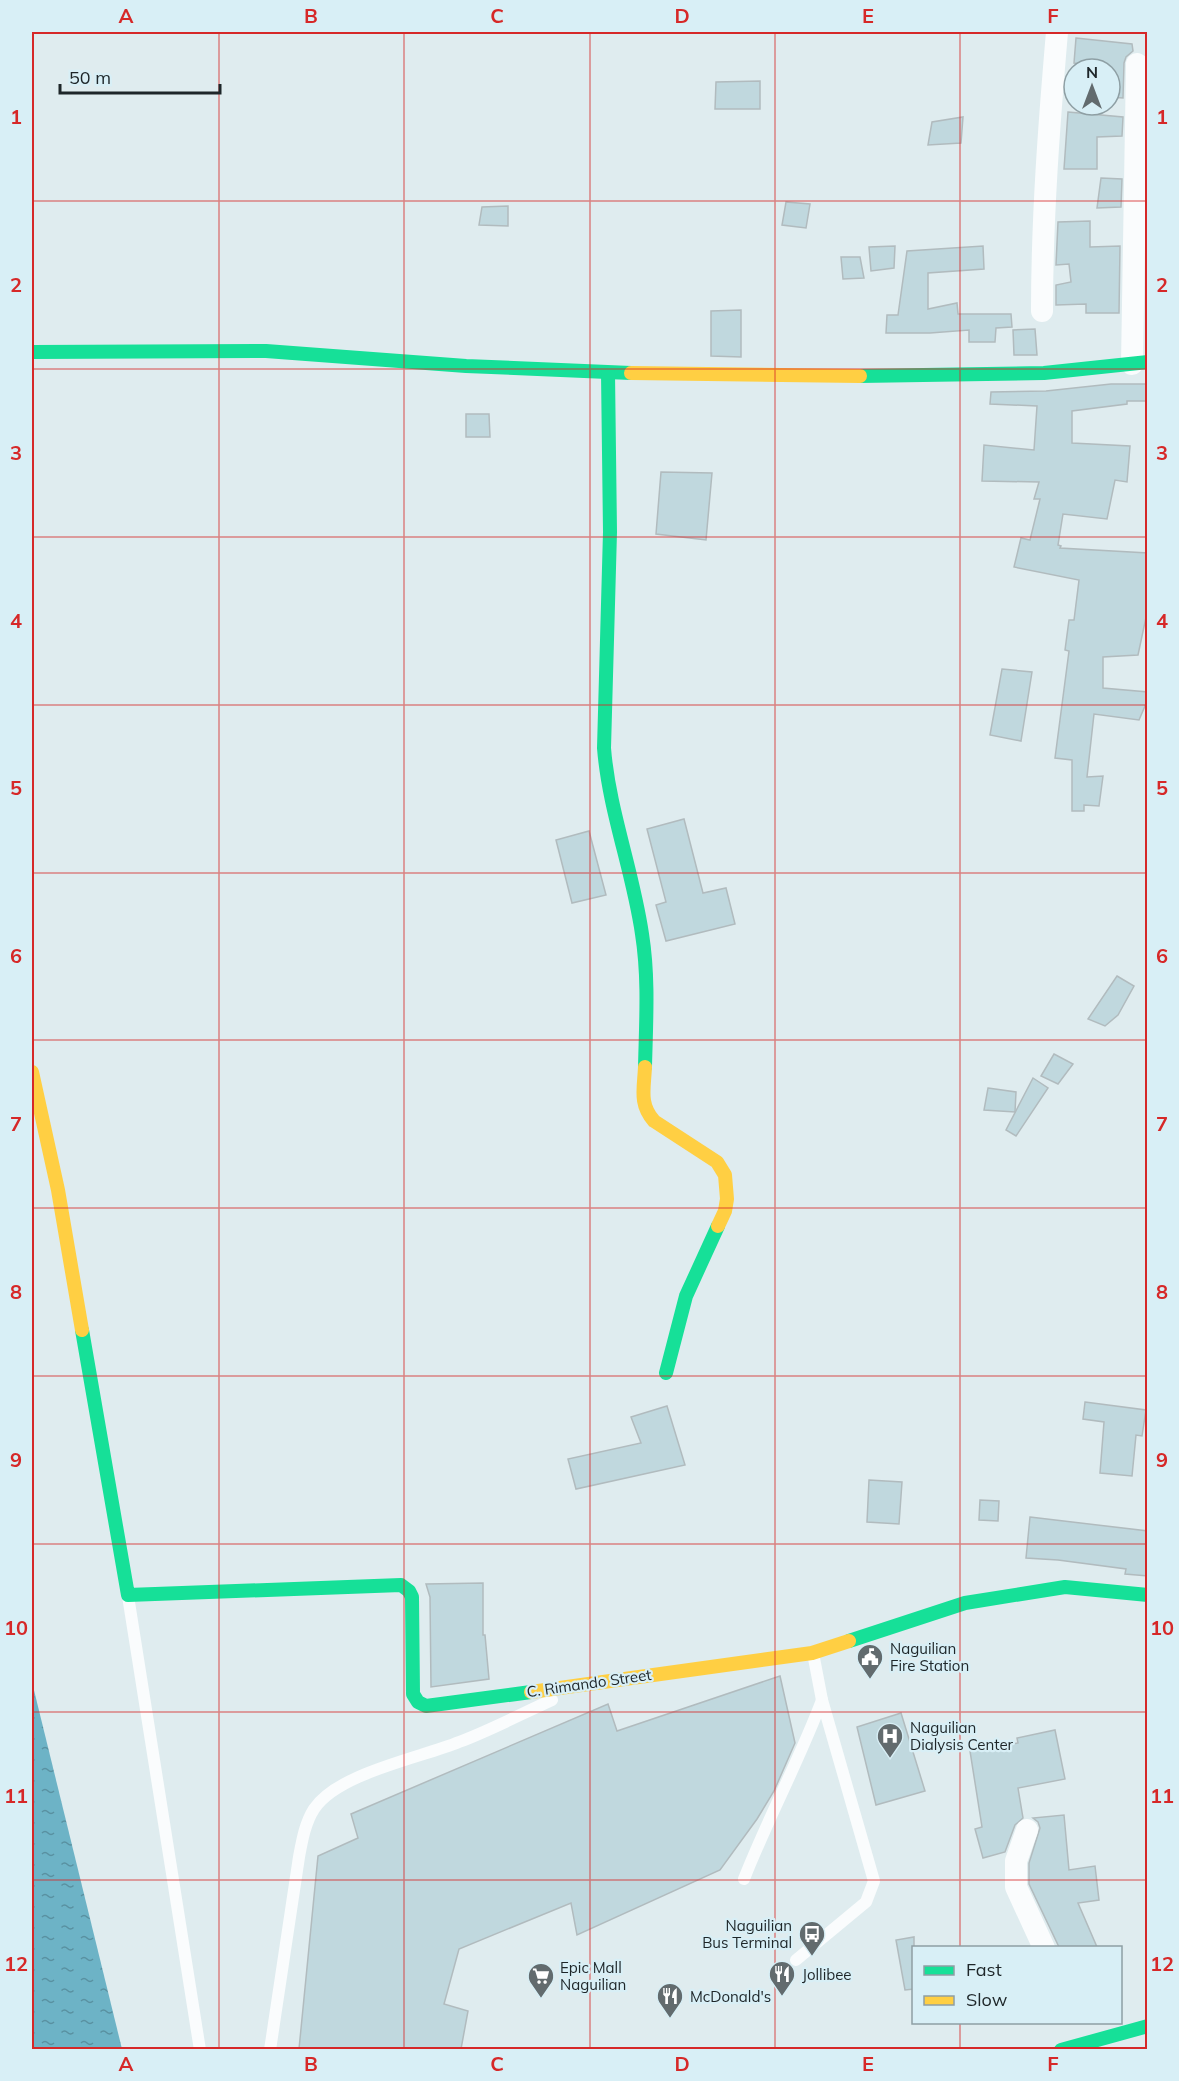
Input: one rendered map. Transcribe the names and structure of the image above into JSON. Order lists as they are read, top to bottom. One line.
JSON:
{"streets":{"main road":["C. Rimando Street"]},"places":{"public building":["Naguilian Fire Station"],"hospital":["Naguilian Dialysis Center"],"bus stop":["Naguilian Bus Terminal"],"restaurant":["Jollibee","McDonald's"],"supermarket":["Epic Mall Naguilian"]},"legend":["Fast","Slow"],"scale_bar":"50 m","north":"top","grid":{"columns":["A","B","C","D","E","F"],"rows":["1","2","3","4","5","6","7","8","9","10","11","12"]}}
